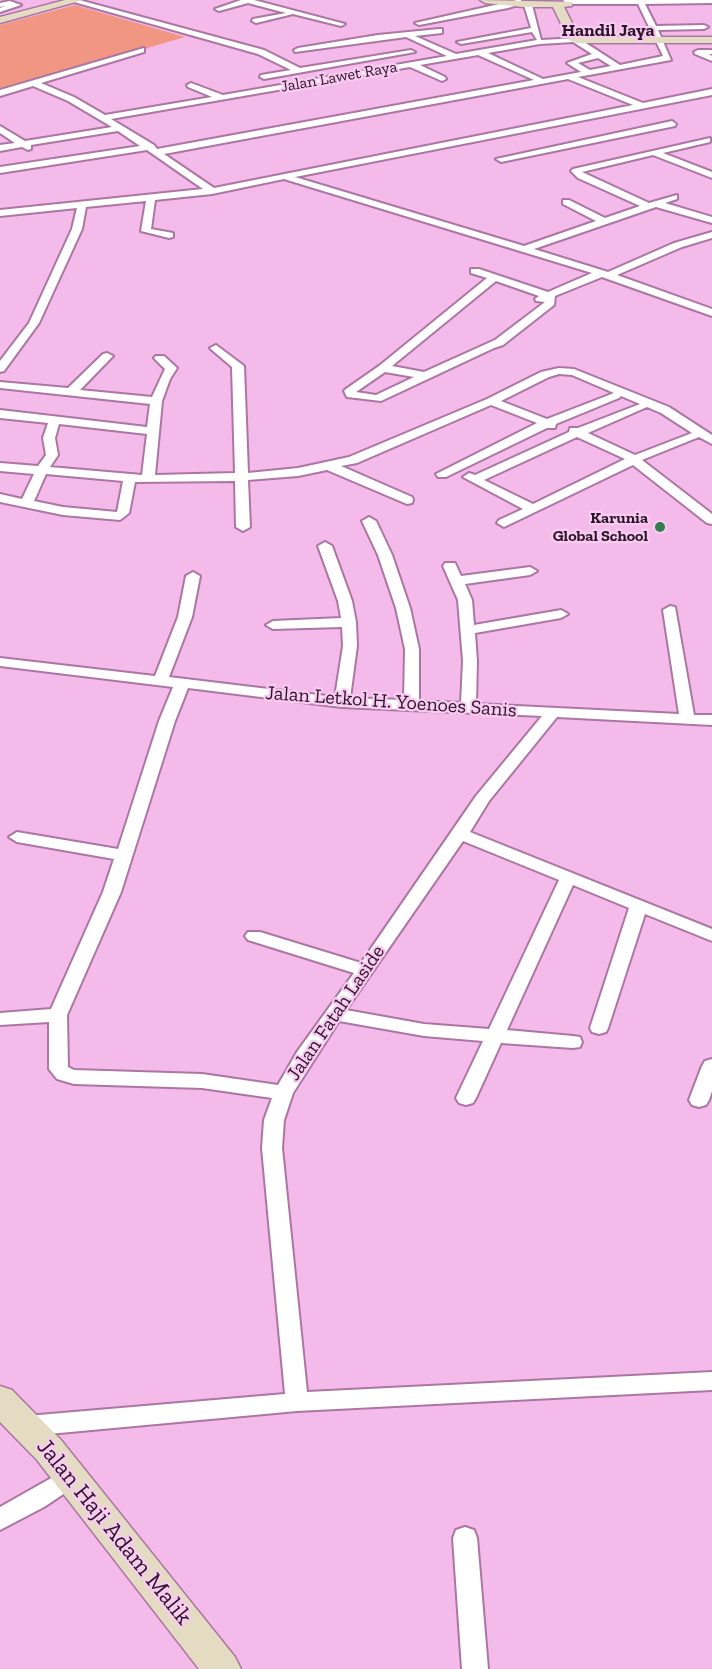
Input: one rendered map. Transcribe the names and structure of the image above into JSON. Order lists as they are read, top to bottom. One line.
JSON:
{"streets":{"street":["Jalan Lawet Raya","Jalan Letkol H. Yoenoes Sanis","Jalan Fatah Laside","Jalan Haji Adam Malik"]},"crossings":[["Jalan Letkol H. Yoenoes Sanis","Jalan Fatah Laside"]],"districts":["Handil Jaya"],"places":["Karunia Global School"]}
